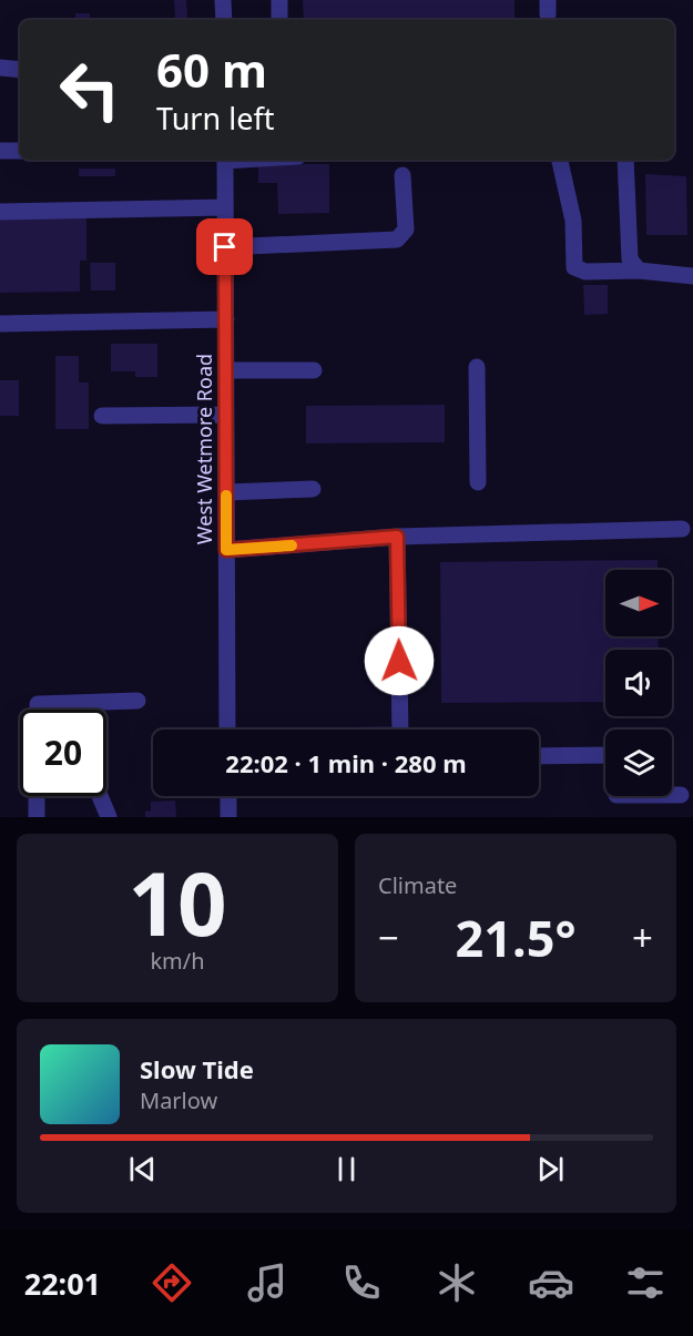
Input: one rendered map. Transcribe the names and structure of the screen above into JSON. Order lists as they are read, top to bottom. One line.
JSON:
{"streets":{"street":["West Wetmore Road"]},"north":"right","page":{"turn":["60 m","Turn left"],"limit":"20","trip":"22:02 · 1 min · 280 m","tile":[["10","km/h"],"Climate"],"heat":["−","21.5°","+"],"song":["Slow Tide","Marlow"],"tabs":"22:01"}}
